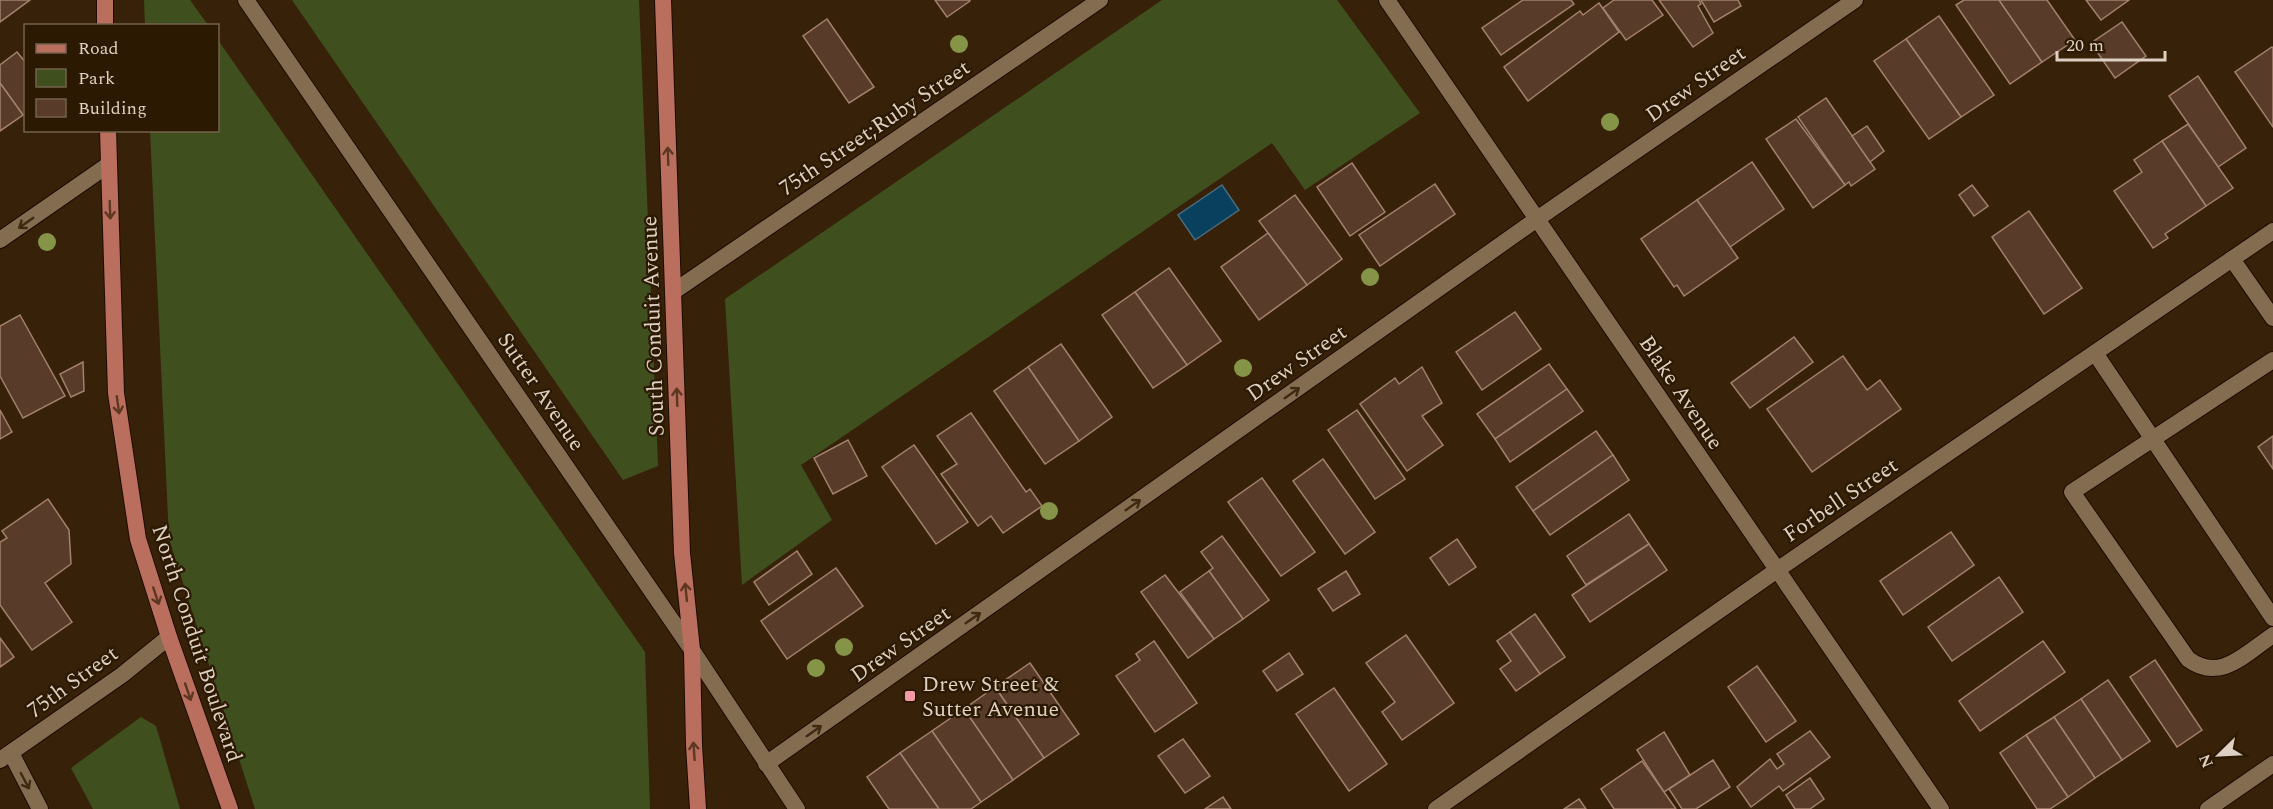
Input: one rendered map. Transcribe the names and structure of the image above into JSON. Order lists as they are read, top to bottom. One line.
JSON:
{"streets":{"main road":["South Conduit Avenue","North Conduit Boulevard"],"street":["Drew Street","75th Street;Ruby Street","Sutter Avenue","Blake Avenue","Forbell Street","75th Street"]},"crossings":[["Drew Street","Sutter Avenue"],["Drew Street","Blake Avenue"],["75th Street;Ruby Street","South Conduit Avenue"],["South Conduit Avenue","Sutter Avenue"],["Blake Avenue","Forbell Street"],["North Conduit Boulevard","75th Street"]],"one_way":["Drew Street","South Conduit Avenue","North Conduit Boulevard"],"places":{"transit":["Drew Street & Sutter Avenue"]},"legend":["Road","Park","Building"],"scale_bar":"20 m","north":"bottom left"}
